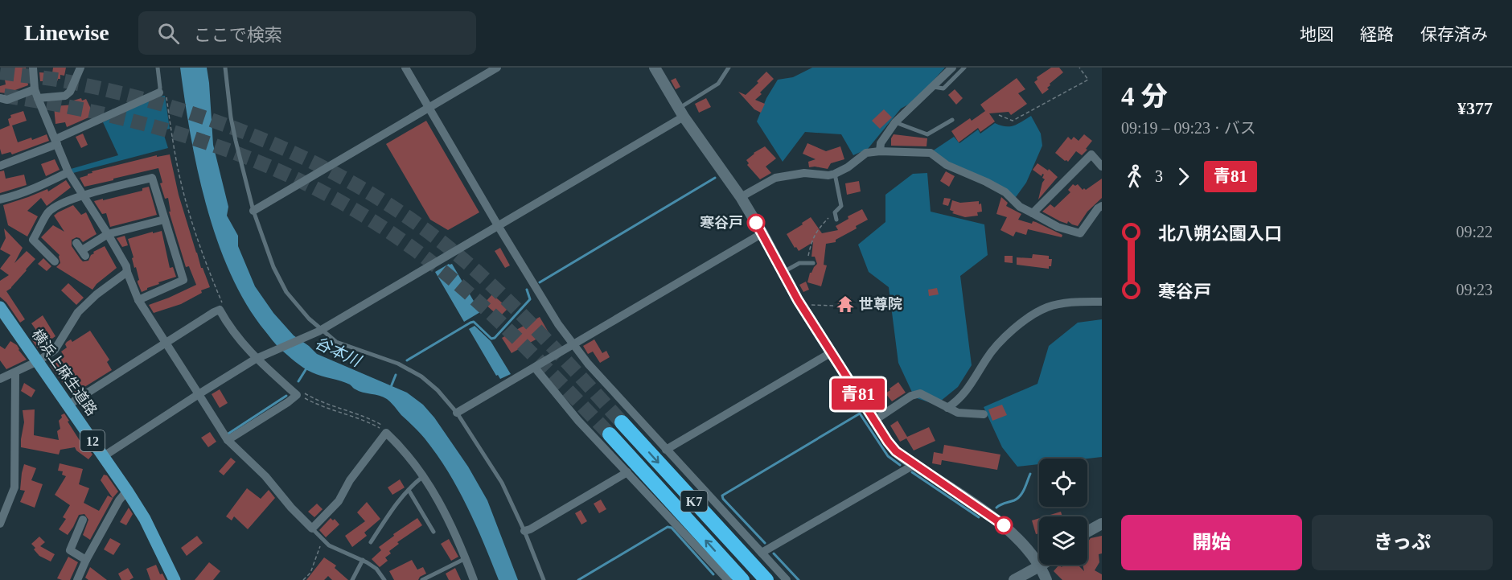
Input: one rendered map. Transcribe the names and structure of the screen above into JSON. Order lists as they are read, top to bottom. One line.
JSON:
{"streets":{"highway":["K7"],"main road":["横浜上麻生道路","12"]},"water":["谷本川"],"places":{"other":["寒谷戸"],"temple":["世尊院"]},"lines":["bus line 青81"],"page":{"header":"Linewise","search":"ここで検索","nav":["地図","経路","保存済み"],"on_map":"青81","heading":["4 分","09:19 – 09:23 · バス","¥377"],"legs":["3","青81"],"list":[{"name":"北八朔公園入口","value":"09:22"},{"name":"寒谷戸","value":"09:23"}],"buttons":["開始","きっぷ"]}}
